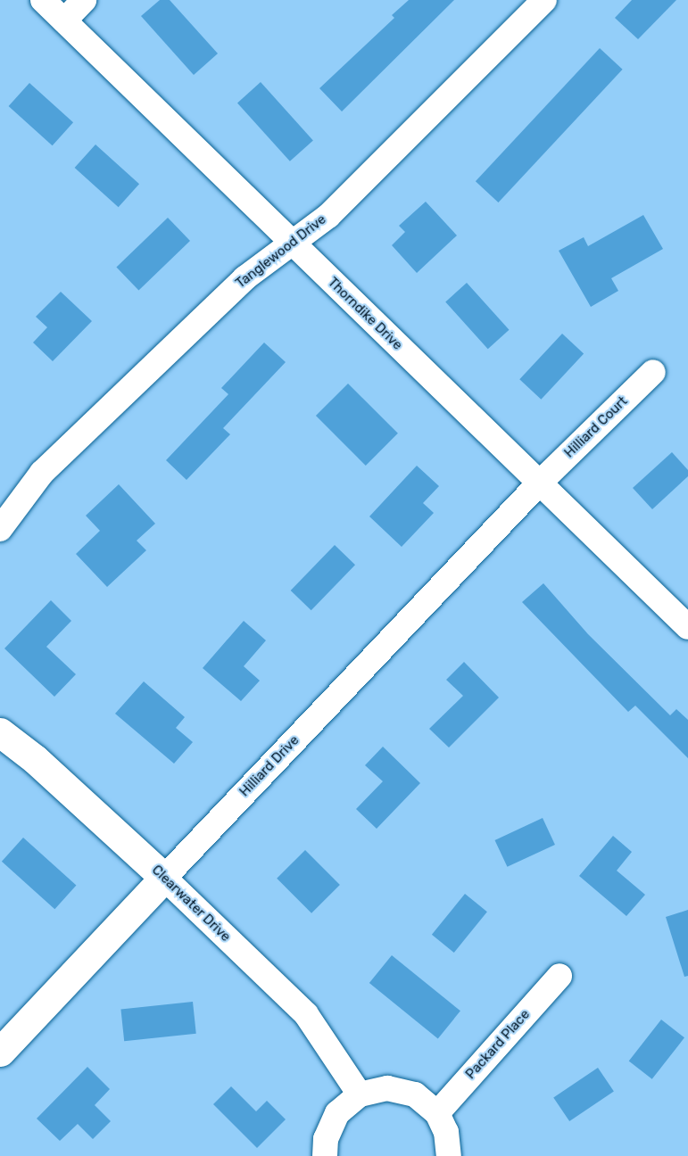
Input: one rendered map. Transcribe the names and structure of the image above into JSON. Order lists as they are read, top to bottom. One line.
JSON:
{"streets":{"street":["Tanglewood Drive","Thorndike Drive","Hilliard Court","Hilliard Drive","Clearwater Drive","Packard Place"]},"crossings":[["Tanglewood Drive","Thorndike Drive"],["Thorndike Drive","Hilliard Court"],["Thorndike Drive","Hilliard Drive"],["Hilliard Court","Hilliard Drive"],["Hilliard Drive","Clearwater Drive"]]}
